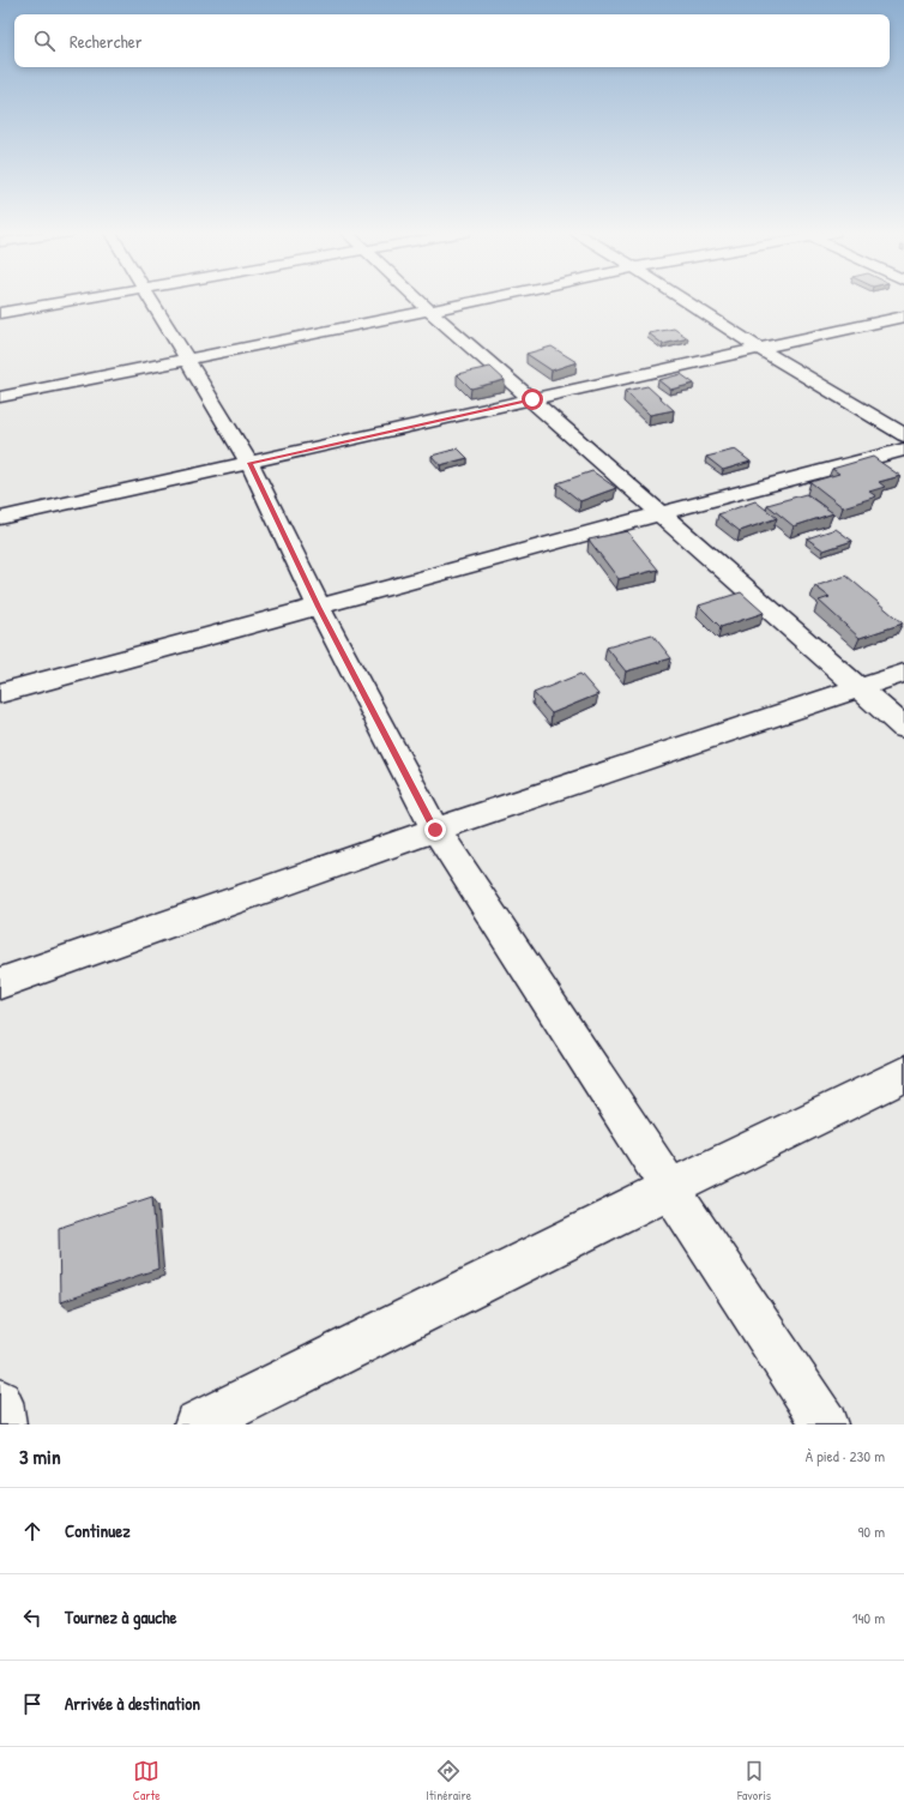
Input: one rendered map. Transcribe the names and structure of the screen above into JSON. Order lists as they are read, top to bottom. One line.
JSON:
{"page":{"search":"Rechercher","heading":["3 min","À pied · 230 m"],"list":[["Continuez","90 m"],["Tournez à gauche","140 m"],"Arrivée à destination"],"nav":["Carte","Itinéraire","Favoris"]}}
